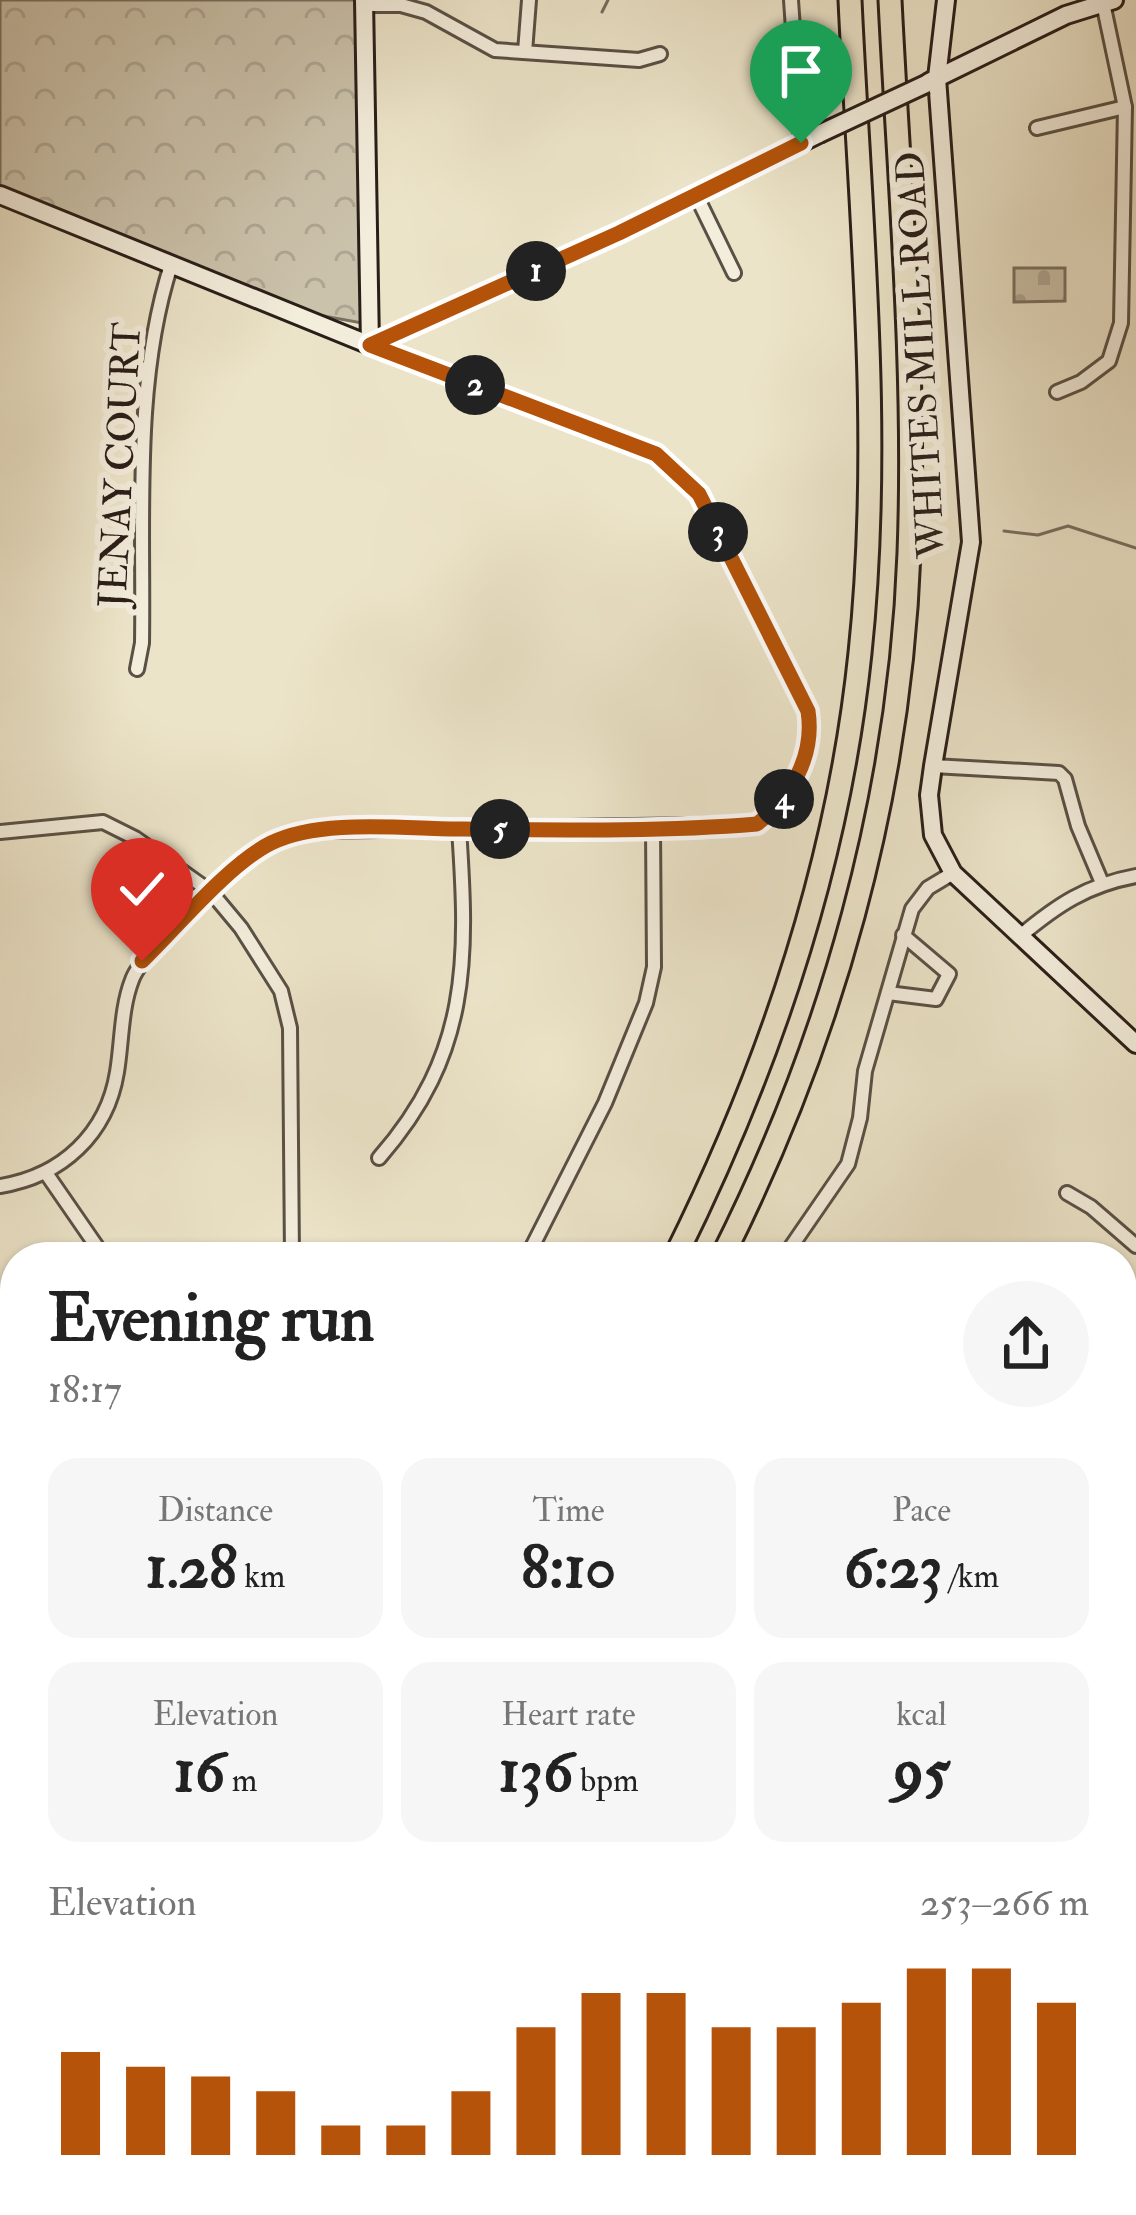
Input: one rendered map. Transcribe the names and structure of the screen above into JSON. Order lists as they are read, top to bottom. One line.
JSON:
{"streets":{"street":["WHITES MILL ROAD","JENAY COURT"]},"page":{"pins":["1","2","3","4","5"],"heading":["Evening run","18:17"],"stats":[["Distance","1.28 km"],["Time","8:10"],["Pace","6:23 /km"],["Elevation","16 m"],["Heart rate","136 bpm"],["kcal","95"]],"chart":["Elevation","253–266 m"]}}
